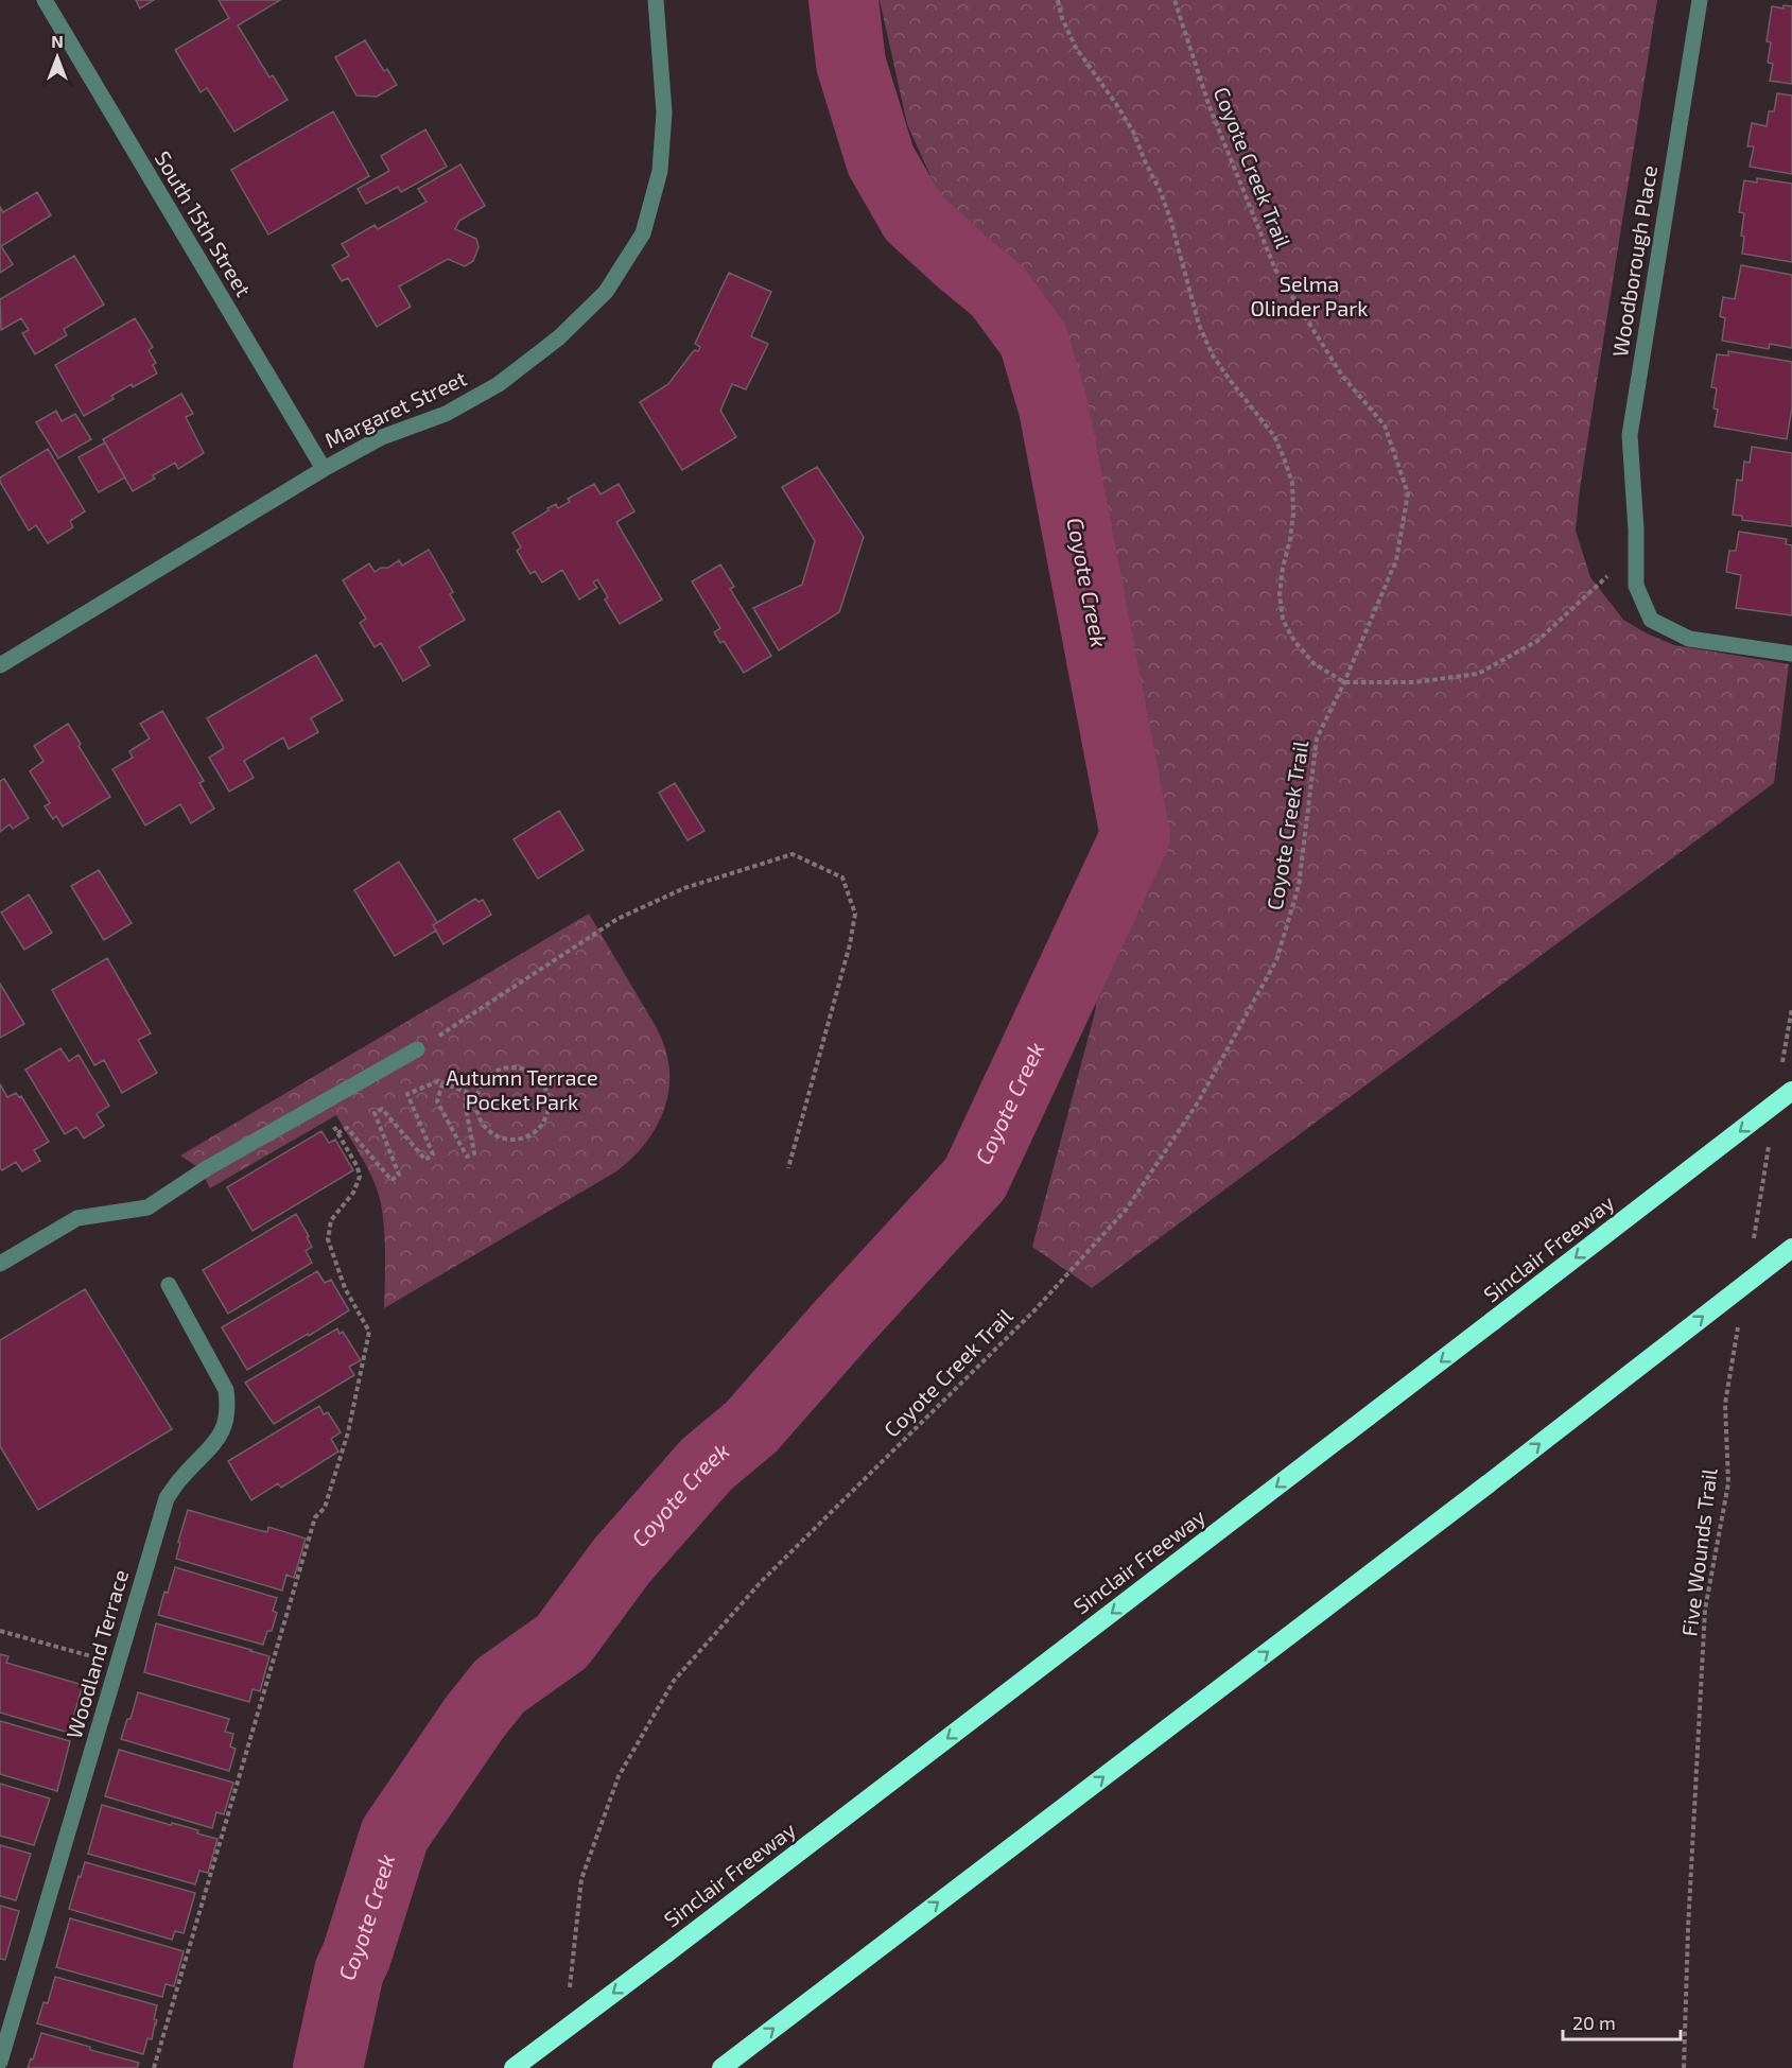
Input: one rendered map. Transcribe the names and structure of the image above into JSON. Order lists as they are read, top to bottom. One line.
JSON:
{"streets":{"highway":["Sinclair Freeway"],"street":["South 15th Street","Woodborough Place","Margaret Street","Woodland Terrace"],"path":["Coyote Creek Trail","Five Wounds Trail"]},"crossings":[["South 15th Street","Margaret Street"]],"water":["Coyote Creek"],"parks":["Selma Olinder Park","Autumn Terrace Pocket Park"],"scale_bar":"20 m","north":"top"}
